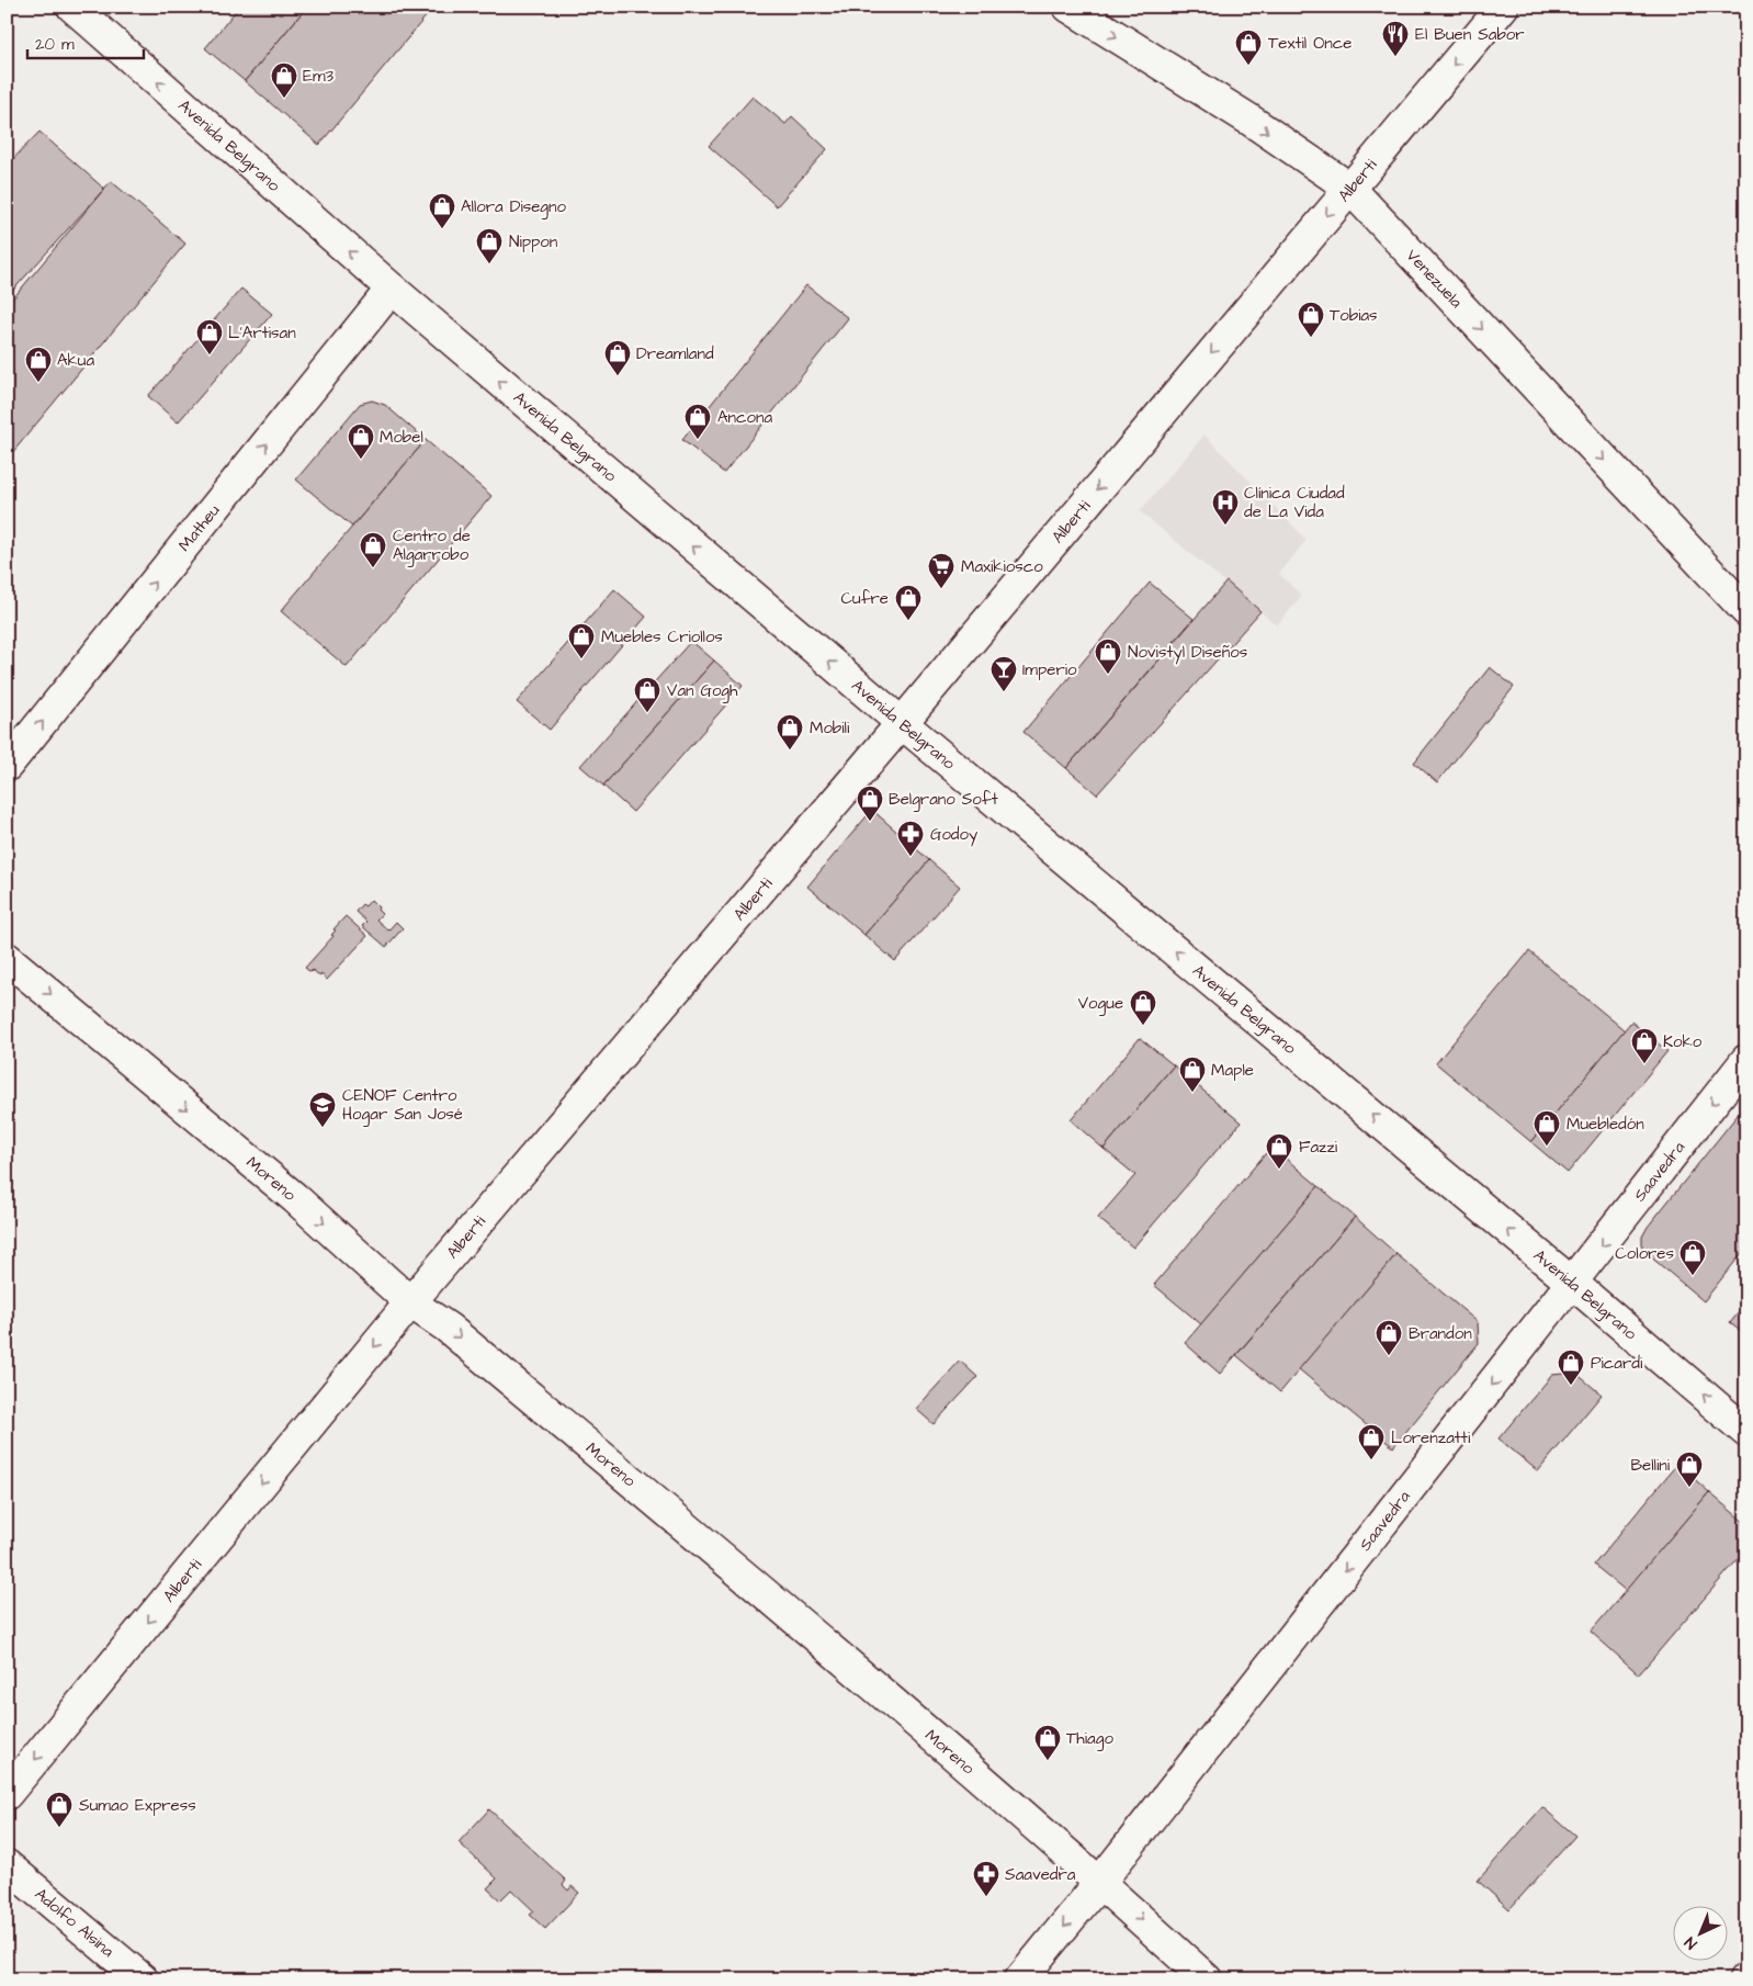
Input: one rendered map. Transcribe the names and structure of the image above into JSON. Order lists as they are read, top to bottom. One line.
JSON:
{"streets":{"street":["Avenida Belgrano","Alberti","Venezuela","Matheu","Saavedra","Moreno","Adolfo Alsina"]},"crossings":[["Avenida Belgrano","Alberti"],["Avenida Belgrano","Matheu"],["Avenida Belgrano","Saavedra"],["Alberti","Venezuela"],["Alberti","Moreno"],["Saavedra","Moreno"]],"one_way":["Avenida Belgrano","Alberti","Venezuela","Matheu","Saavedra","Moreno"],"places":{"restaurant":["El Buen Sabor"],"shop":["Textil Once","Em3","Allora Disegno","Nippon","Tobias","L'Artisan","Dreamland","Akua","Ancona","Mobel","Centro de Algarrobo","Cufre","Muebles Criollos","Novistyl Diseños","Van Gogh","Mobili","Belgrano Soft","Vogue","Koko","Maple","Muebledón","Fazzi","Colores","Brandon","Picardi","Lorenzatti","Bellini","Thiago","Sumao Express"],"hospital":["Clínica Ciudad de La Vida"],"supermarket":["Maxikiosco"],"bar":["Imperio"],"pharmacy":["Godoy","Saavedra"],"school or university":["CENOF Centro Hogar San José"]},"scale_bar":"20 m","north":"bottom left"}
